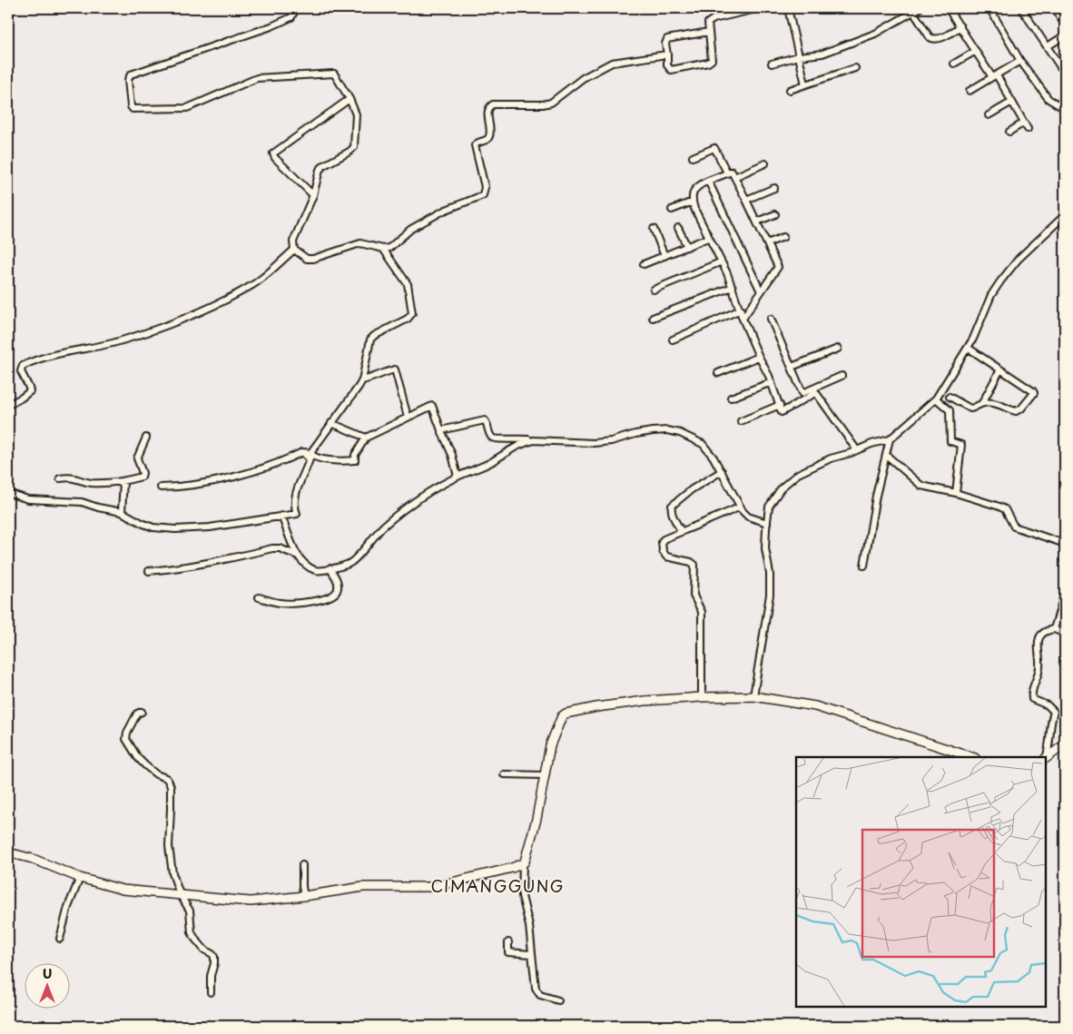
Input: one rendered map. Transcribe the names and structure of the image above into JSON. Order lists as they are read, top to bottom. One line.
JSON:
{"districts":["CIMANGGUNG"],"north":"top"}
